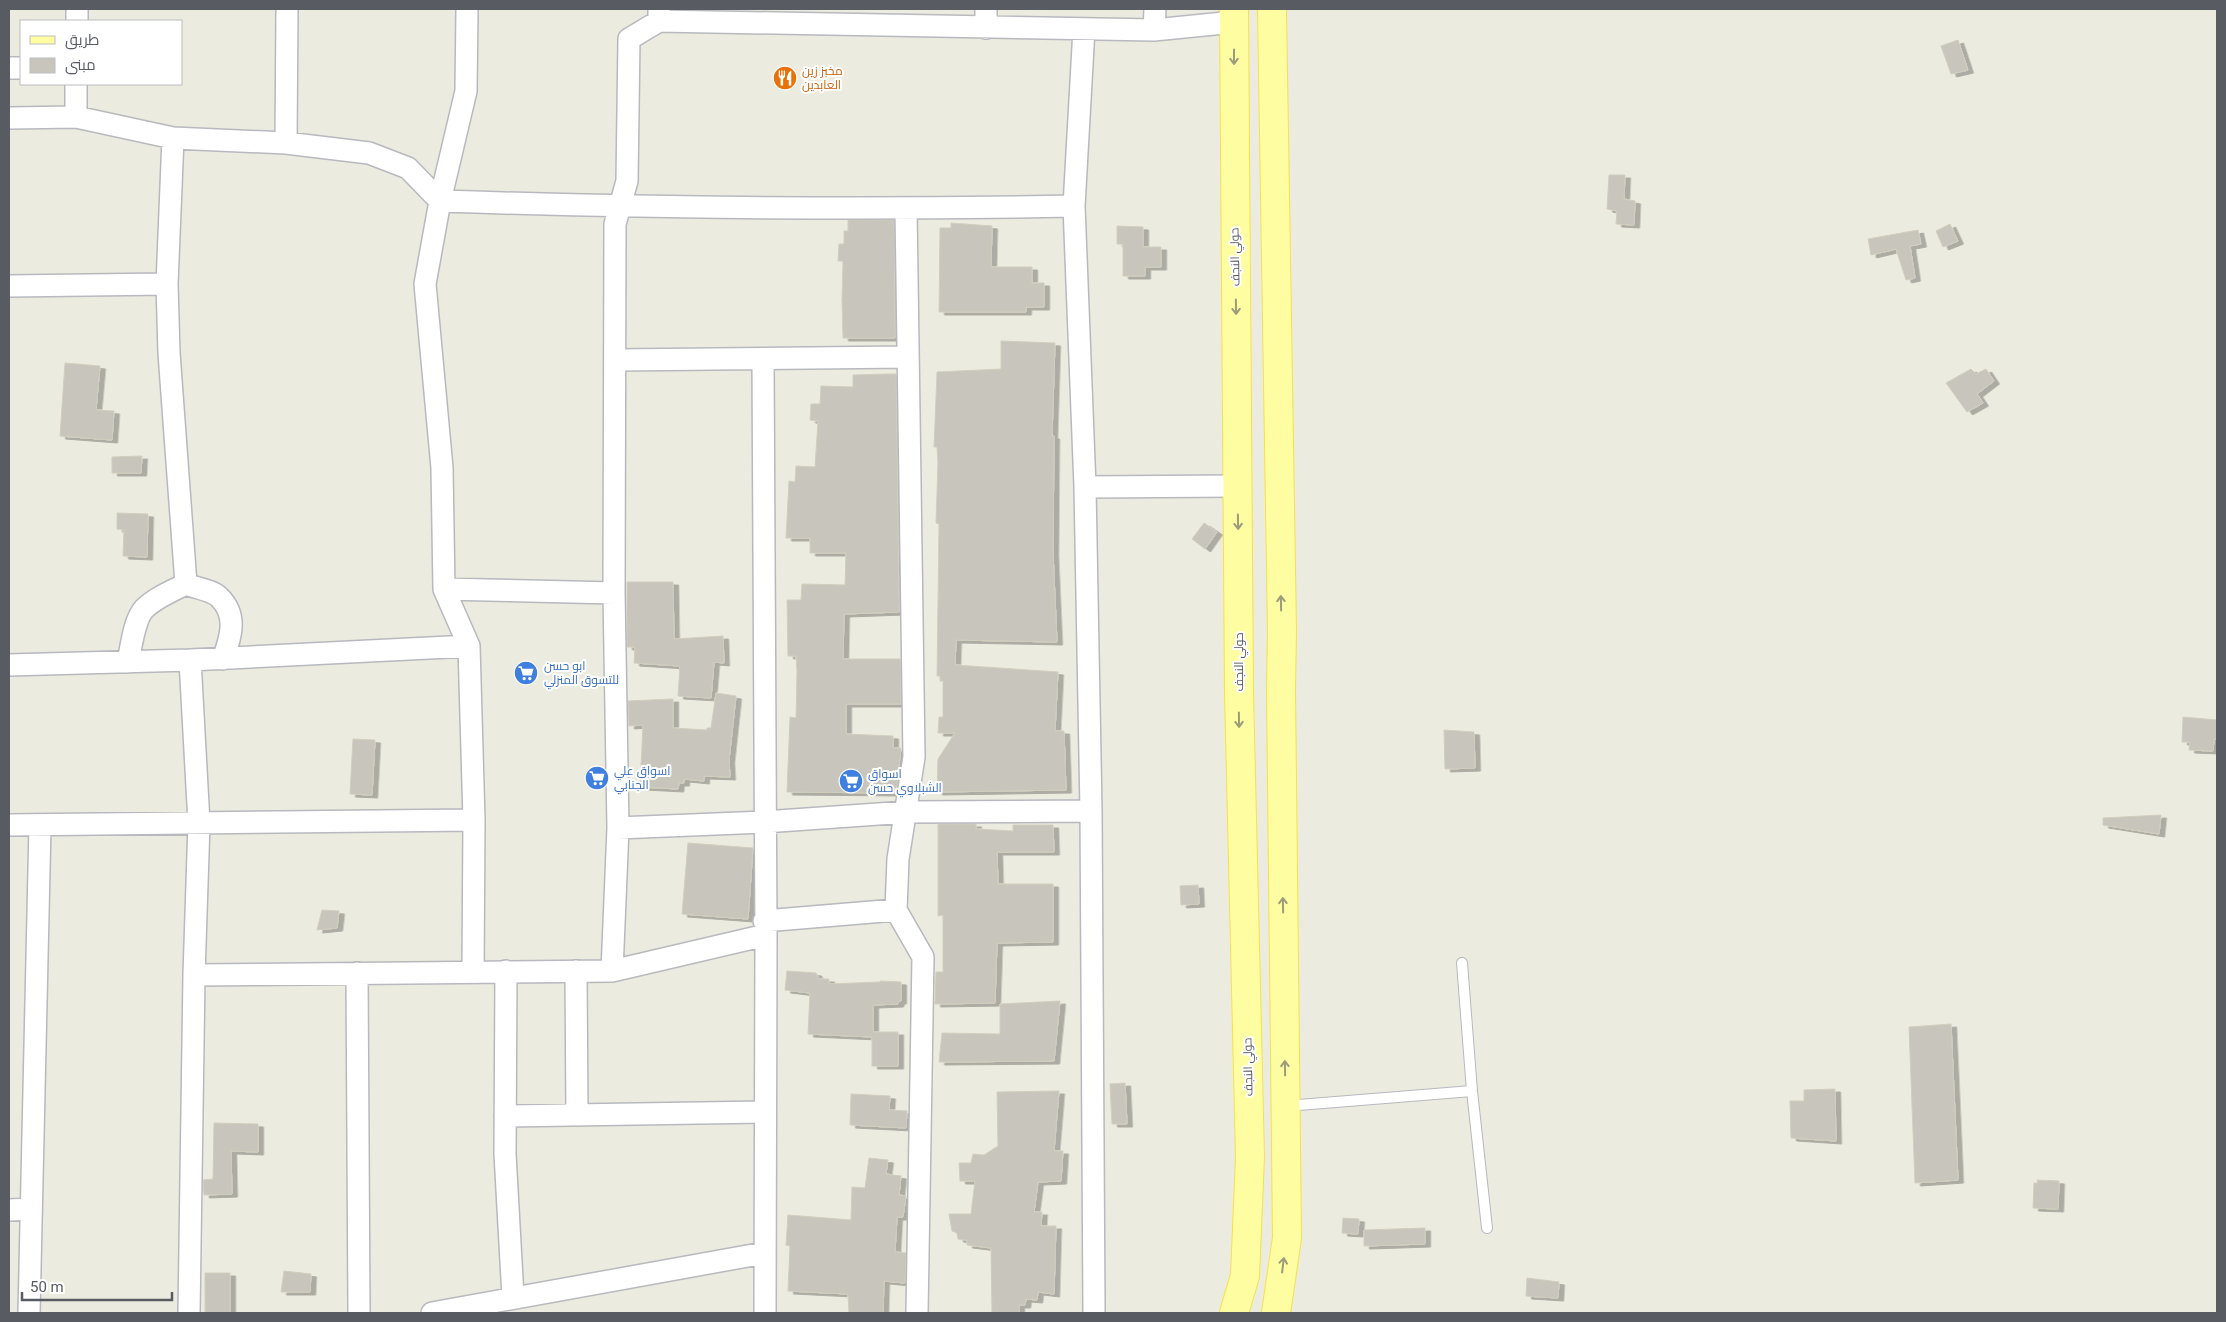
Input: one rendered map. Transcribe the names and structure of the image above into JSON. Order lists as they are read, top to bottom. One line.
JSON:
{"streets":{"main road":["حولي النجف"]},"places":{"restaurant":["مخبز زين العابدين"],"supermarket":["ابو حسن للتسوق المنزلي","اسواق علي الجنابي","اسواق الشبلاوي حسن"]},"legend":["طريق","مبنى"],"scale_bar":"50 m"}
